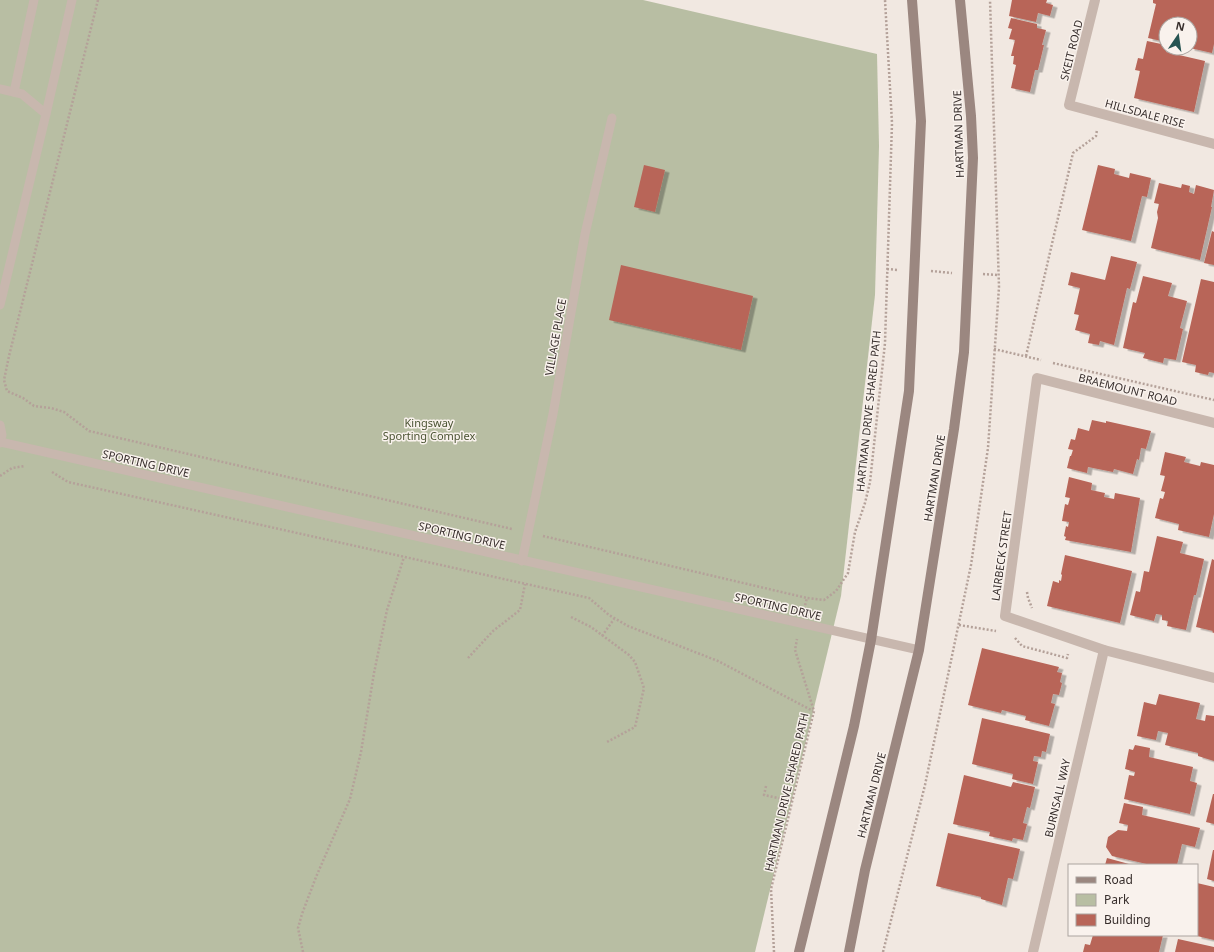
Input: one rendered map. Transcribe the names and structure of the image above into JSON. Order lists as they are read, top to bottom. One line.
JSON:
{"streets":{"main road":["HARTMAN DRIVE"],"street":["SKEIT ROAD","HILLSDALE RISE","BRAEMOUNT ROAD","LAIRBECK STREET","BURNSALL WAY"],"lane":["VILLAGE PLACE","SPORTING DRIVE"],"path":["HARTMAN DRIVE SHARED PATH"]},"crossings":[["SKEIT ROAD","HILLSDALE RISE"],["HARTMAN DRIVE","SPORTING DRIVE"],["VILLAGE PLACE","SPORTING DRIVE"],["BRAEMOUNT ROAD","LAIRBECK STREET"],["HARTMAN DRIVE SHARED PATH","SPORTING DRIVE"],["LAIRBECK STREET","BURNSALL WAY"]],"parks":["Kingsway Sporting Complex"],"legend":["Road","Park","Building"],"north":"top"}
